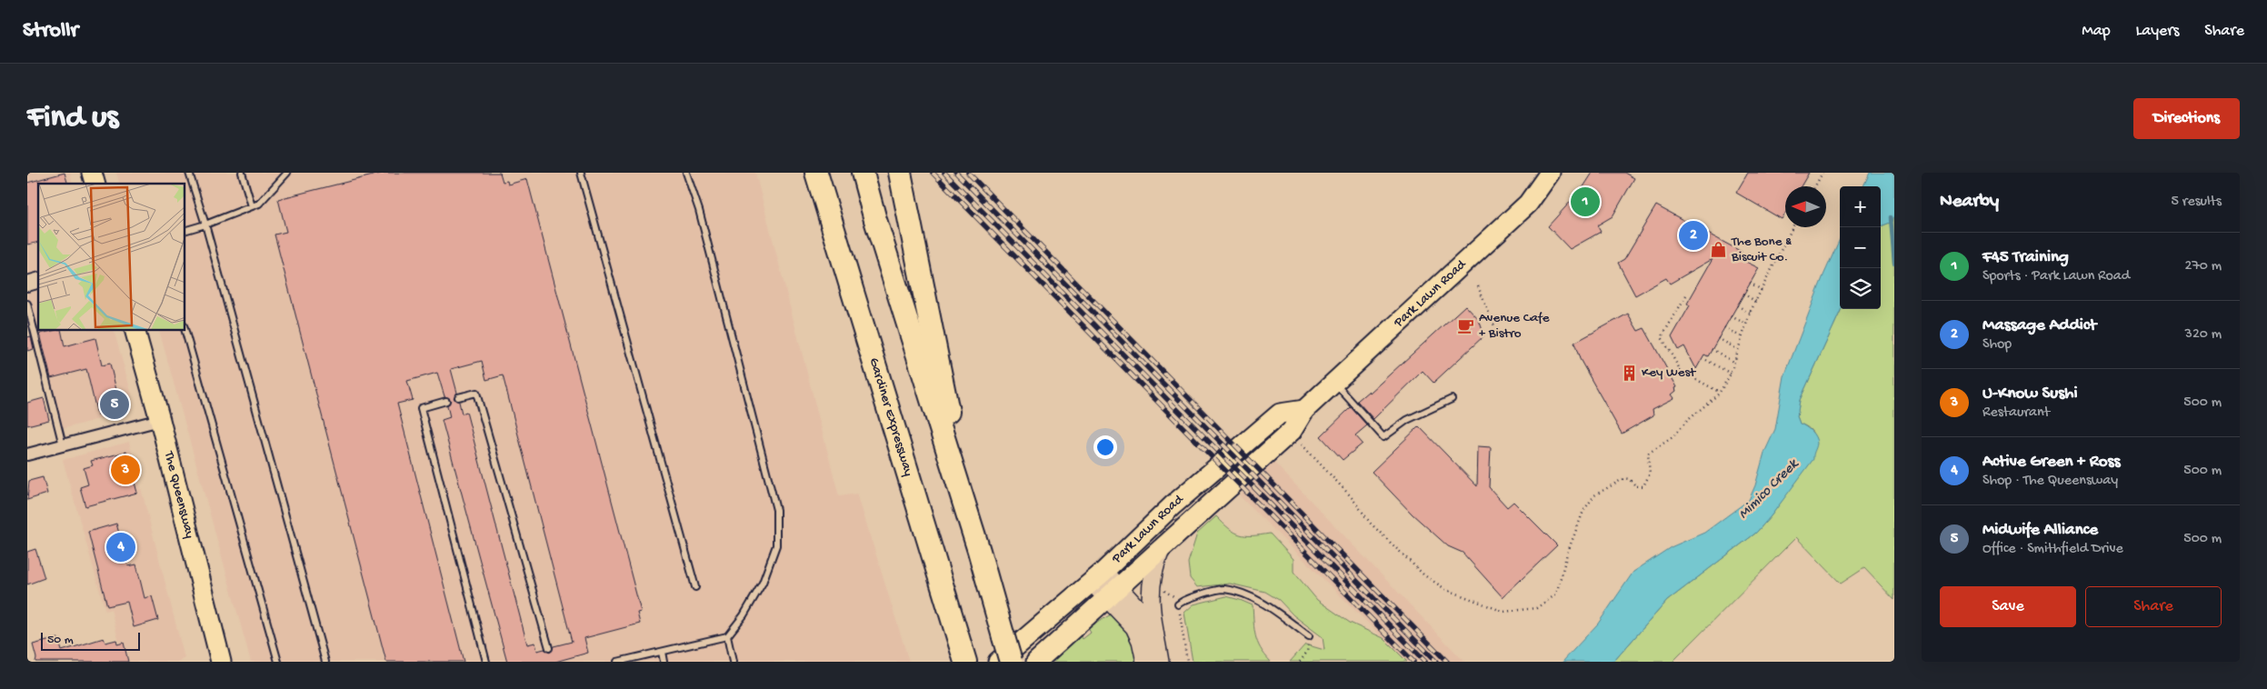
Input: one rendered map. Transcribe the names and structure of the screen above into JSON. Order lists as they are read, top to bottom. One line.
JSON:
{"streets":{"highway":["Gardiner Expressway"],"main road":["Park Lawn Road","The Queensway"]},"water":["Mimico Creek"],"places":{"shop":["The Bone & Biscuit Co."],"cafe":["Avenue Cafe + Bistro"],"building":["Key West"]},"scale_bar":"50 m","north":"left","page":{"header":"Strollr","nav":["Map","Layers","Share"],"buttons":["Directions",["Save","Share"]],"title":"Find us","heading":["Nearby","5 results"],"pins":["1","2","5","3","4"],"map_buttons":["+","−"],"list":[{"mark":"1","name":"F45 Training","note":"Sports · Park Lawn Road","value":"270 m"},{"mark":"2","name":"Massage Addict","note":"Shop","value":"320 m"},{"mark":"3","name":"U-Know Sushi","note":"Restaurant","value":"500 m"},{"mark":"4","name":"Active Green + Ross","note":"Shop · The Queensway","value":"500 m"},{"mark":"5","name":"Midwife Alliance","note":"Office · Smithfield Drive","value":"500 m"}],"scale":"50 m"}}
